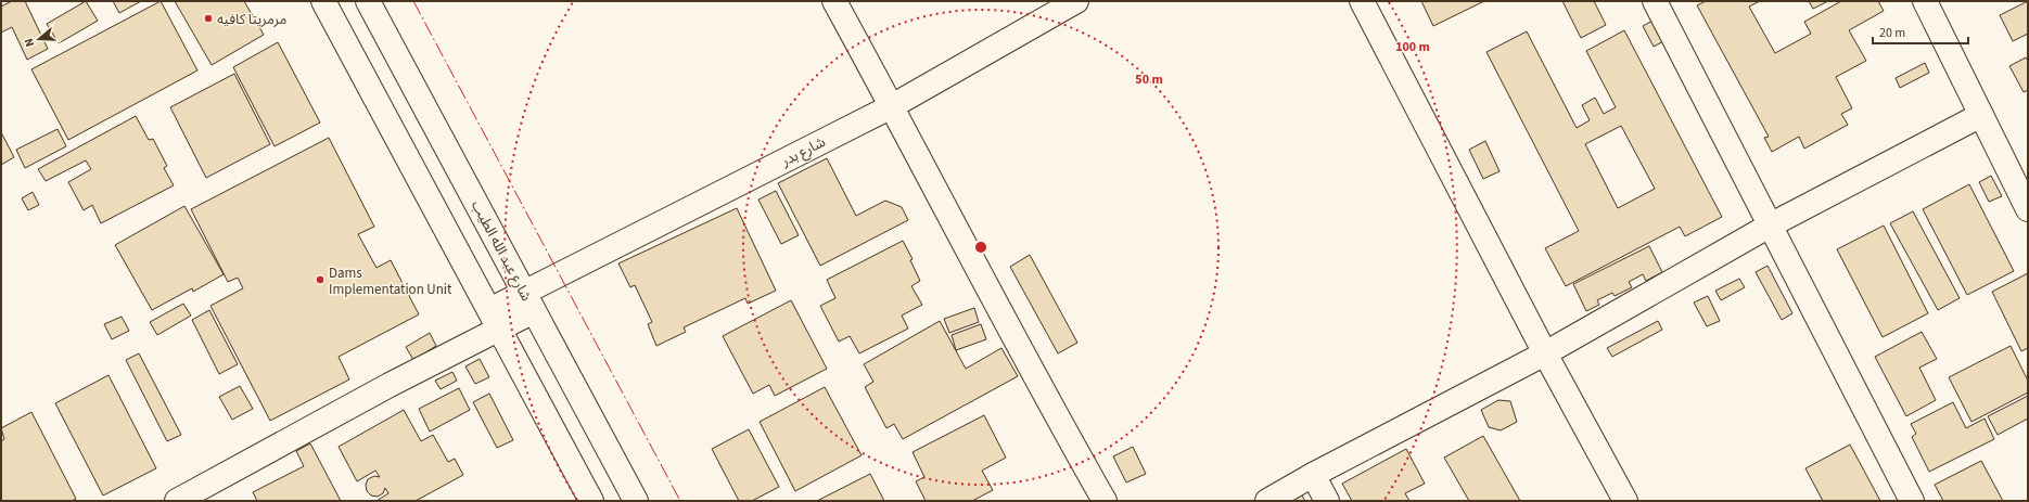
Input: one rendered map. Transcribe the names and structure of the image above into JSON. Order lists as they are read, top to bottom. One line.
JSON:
{"streets":{"street":["شارع بدر","شارع عبد الله الطيب"]},"crossings":[["شارع بدر","شارع عبد الله الطيب"]],"places":["مرمريتا كافيه","Dams Implementation Unit"],"scale_bar":"20 m","north":"left","rings":["100 m","50 m"]}
